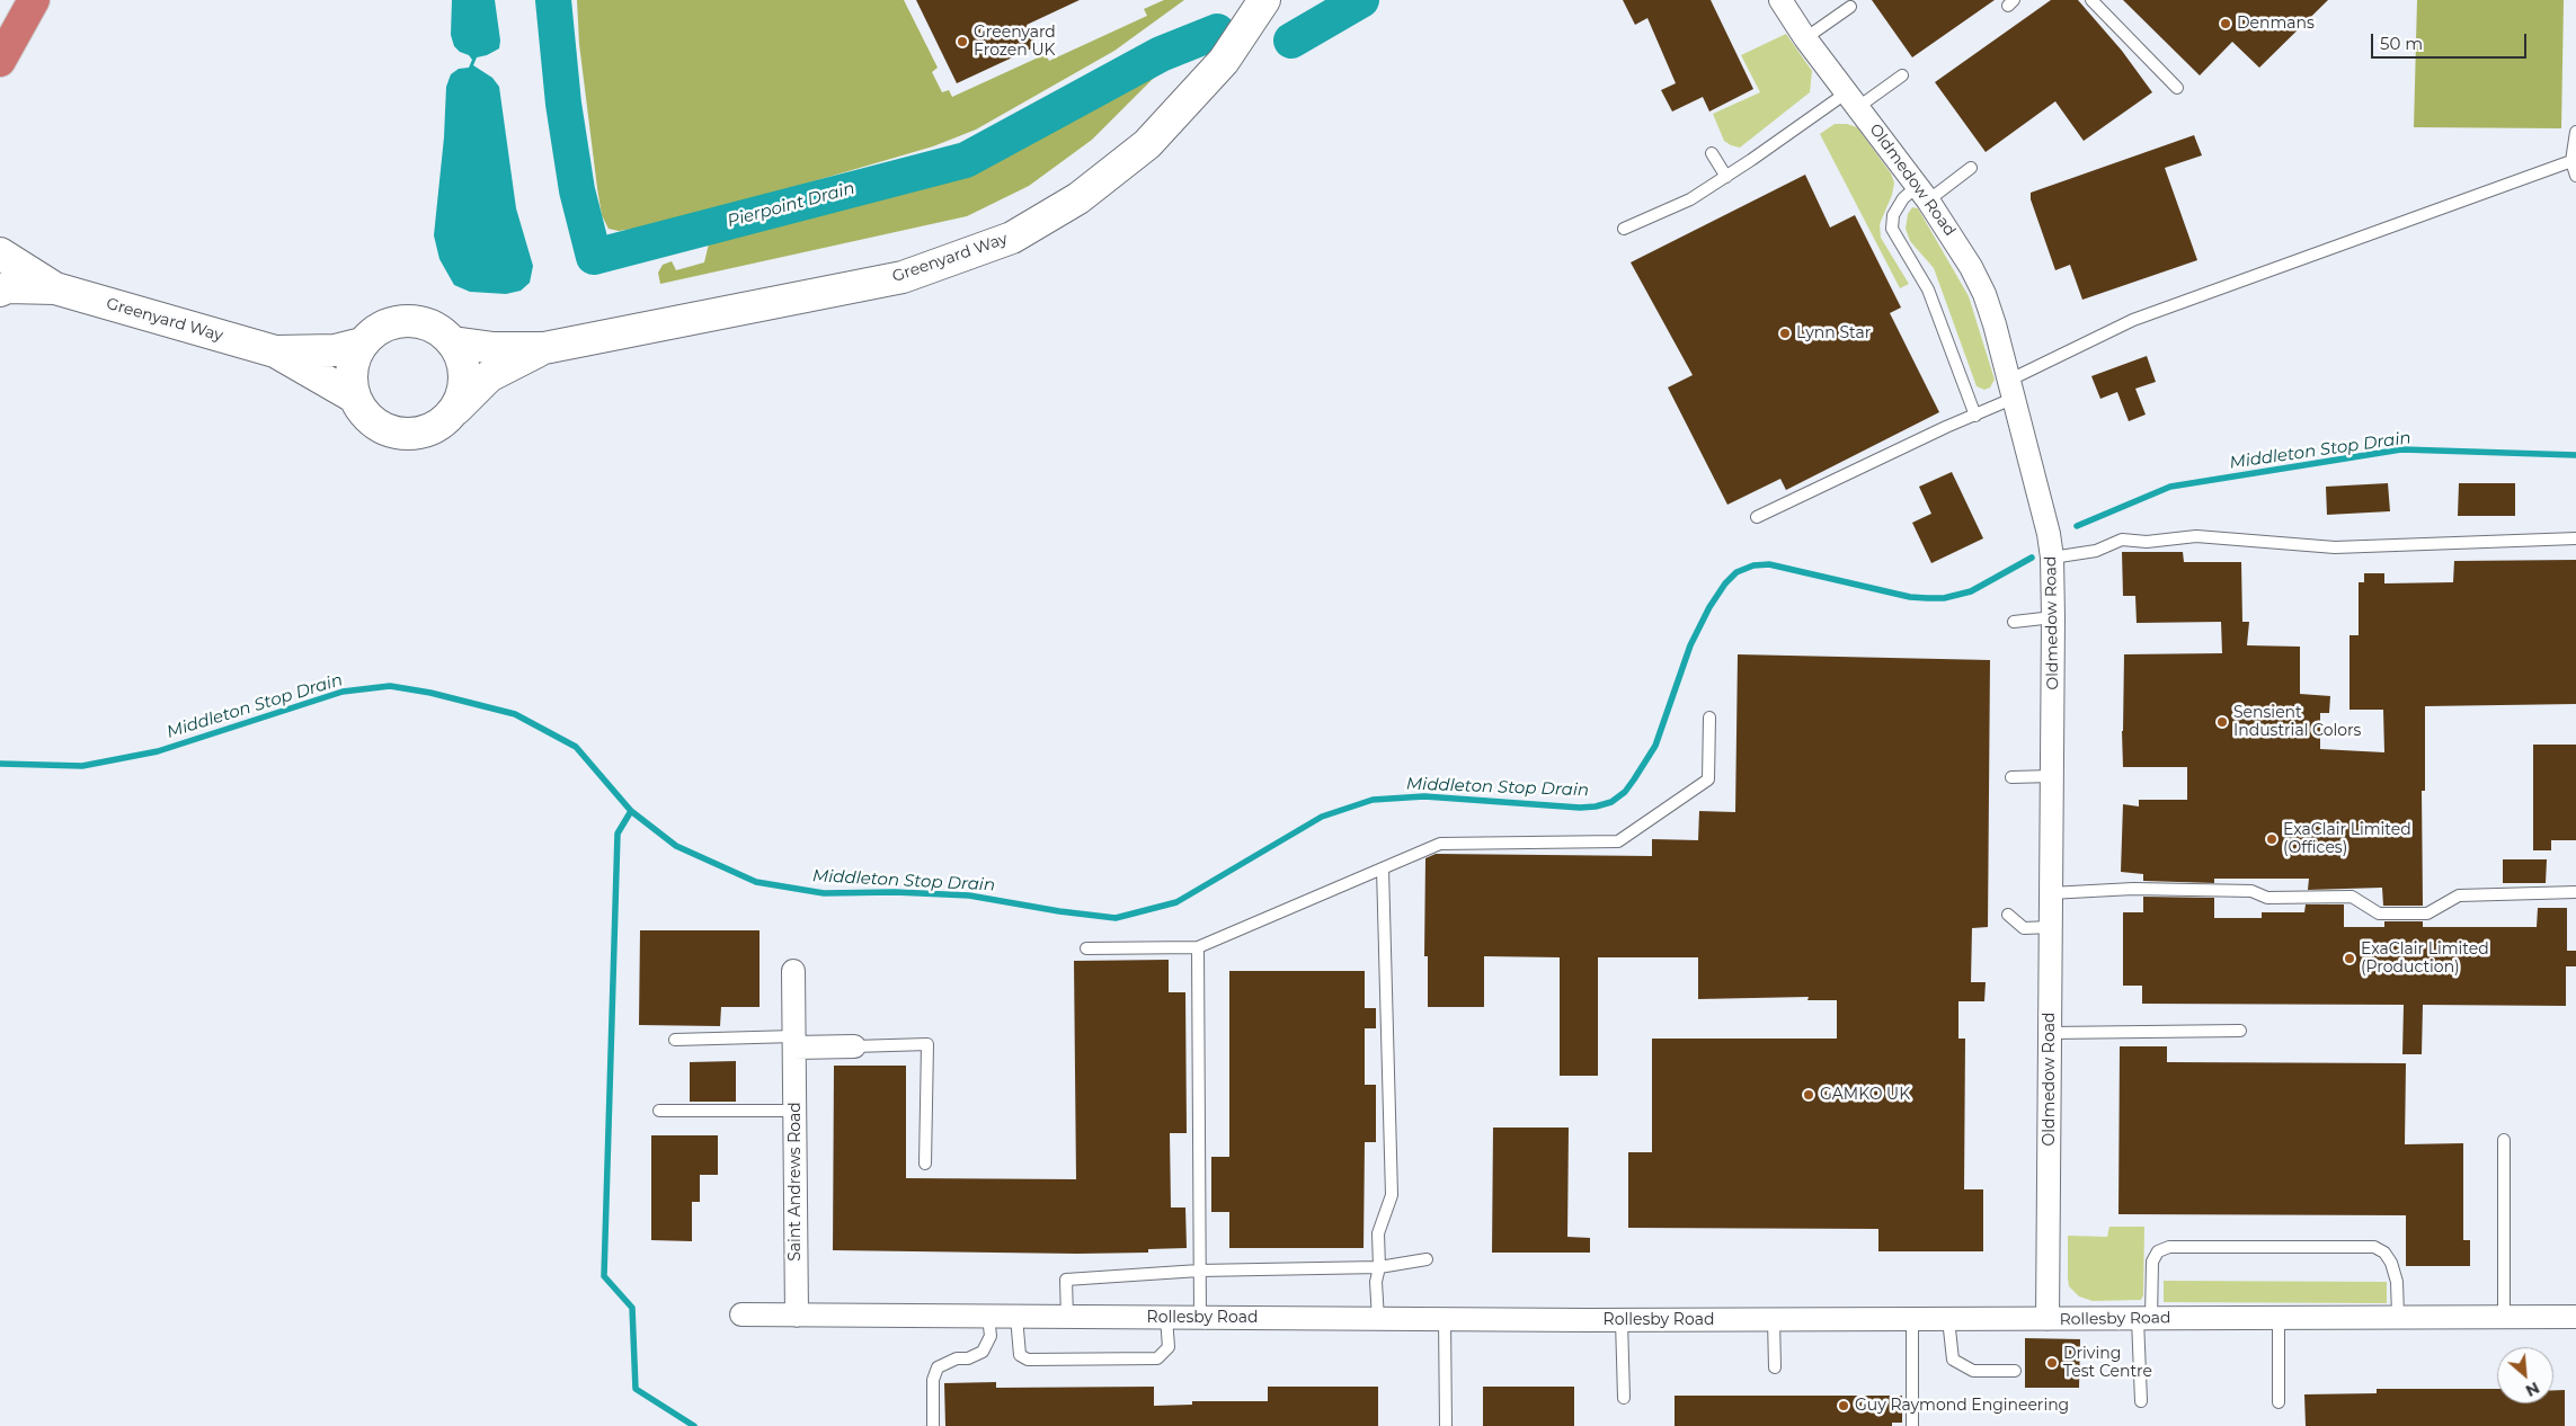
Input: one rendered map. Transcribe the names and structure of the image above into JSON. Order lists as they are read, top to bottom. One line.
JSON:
{"streets":{"street":["Oldmedow Road","Greenyard Way","Saint Andrews Road","Rollesby Road"]},"crossings":[["Oldmedow Road","Rollesby Road"],["Saint Andrews Road","Rollesby Road"]],"water":["Pierpoint Drain","Middleton Stop Drain"],"places":["Denmans","Greenyard Frozen UK","Lynn Star","Sensient Industrial Colors","ExaClair Limited (Offices)","ExaClair Limited (Production)","GAMKO UK","Driving Test Centre","Guy Raymond Engineering"],"scale_bar":"50 m","north":"bottom right"}
